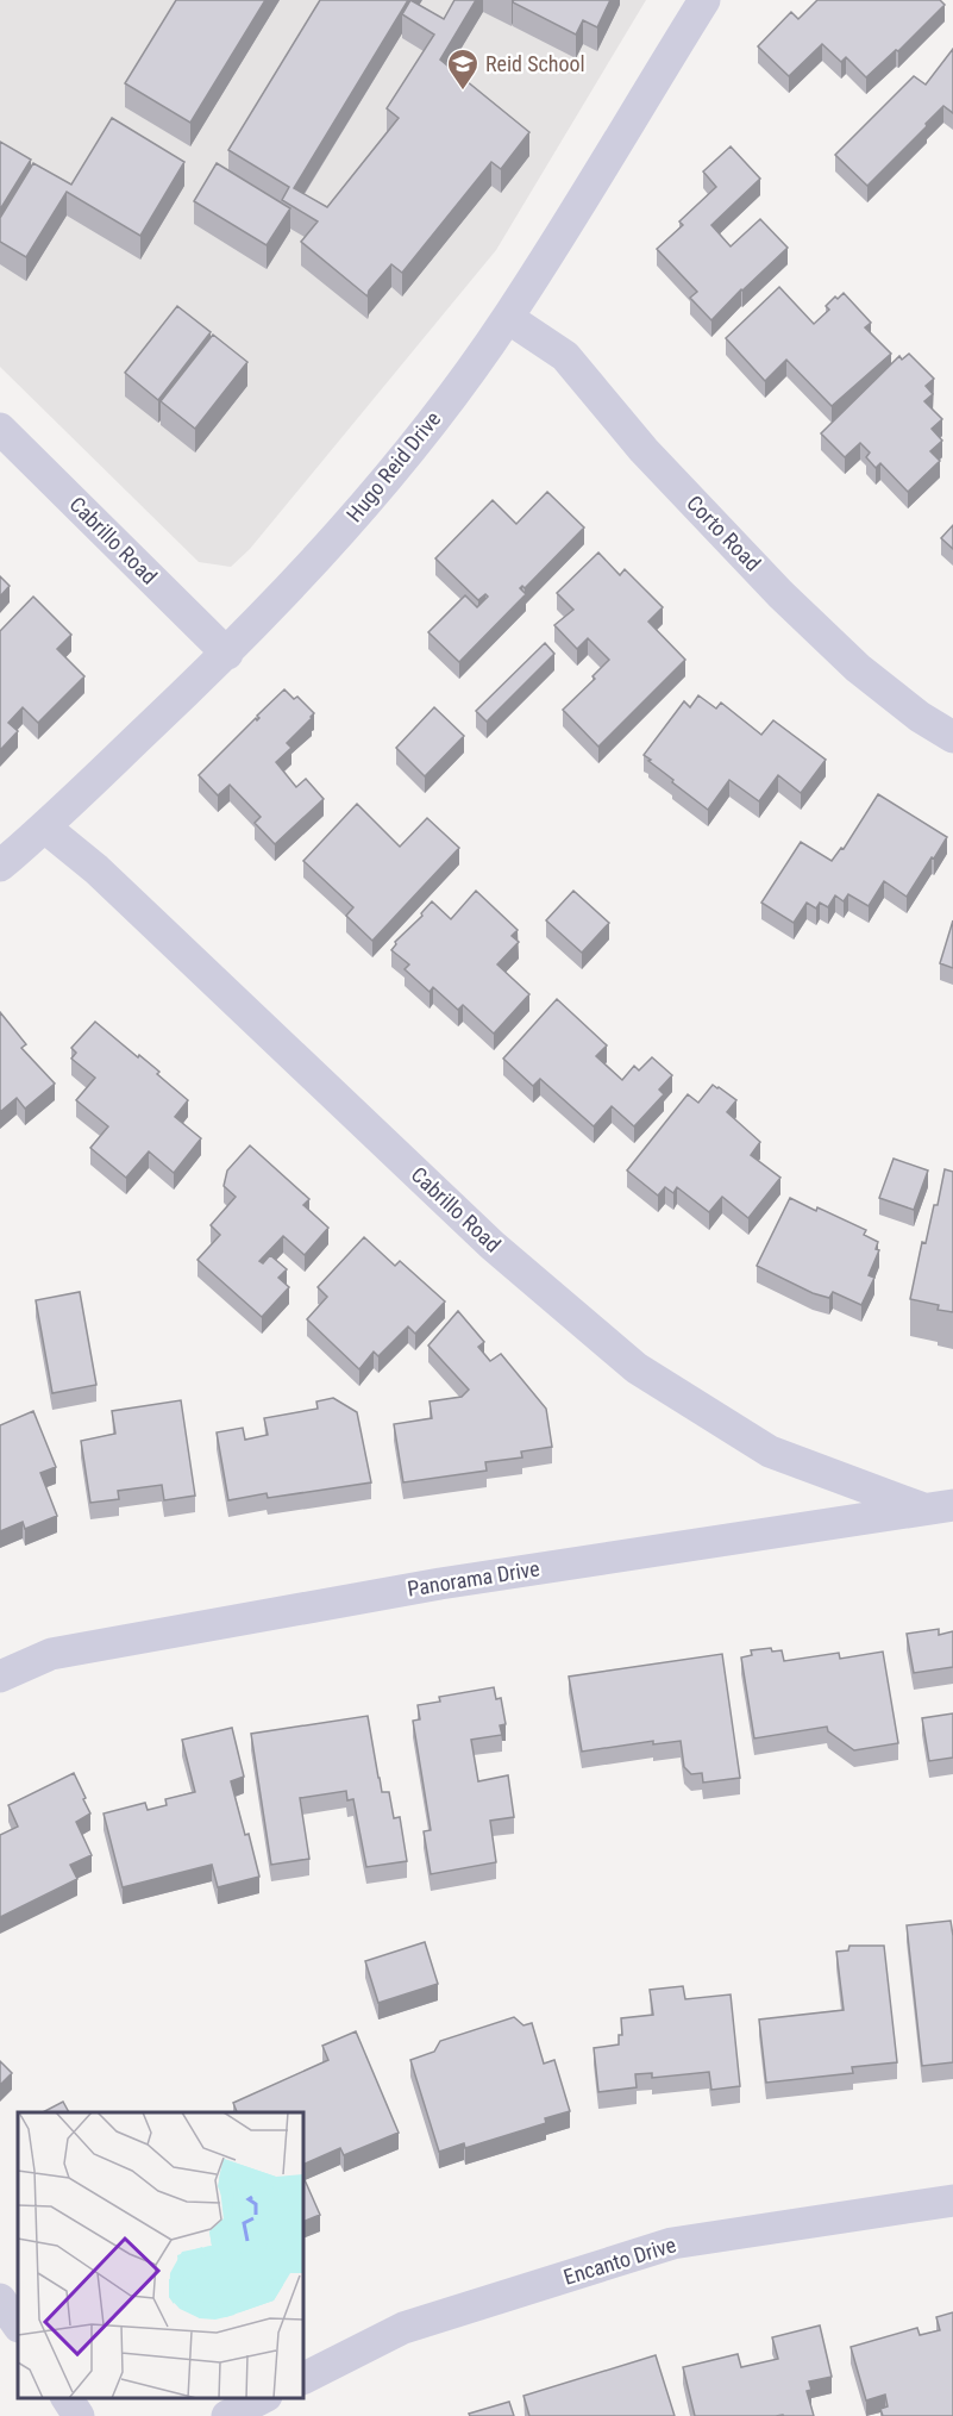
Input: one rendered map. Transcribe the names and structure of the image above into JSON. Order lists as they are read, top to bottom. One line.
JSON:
{"streets":{"street":["Hugo Reid Drive","Corto Road","Cabrillo Road","Panorama Drive","Encanto Drive"]},"crossings":[["Hugo Reid Drive","Corto Road"],["Hugo Reid Drive","Cabrillo Road"],["Cabrillo Road","Panorama Drive"]],"places":{"school or university":["Reid School"]}}
